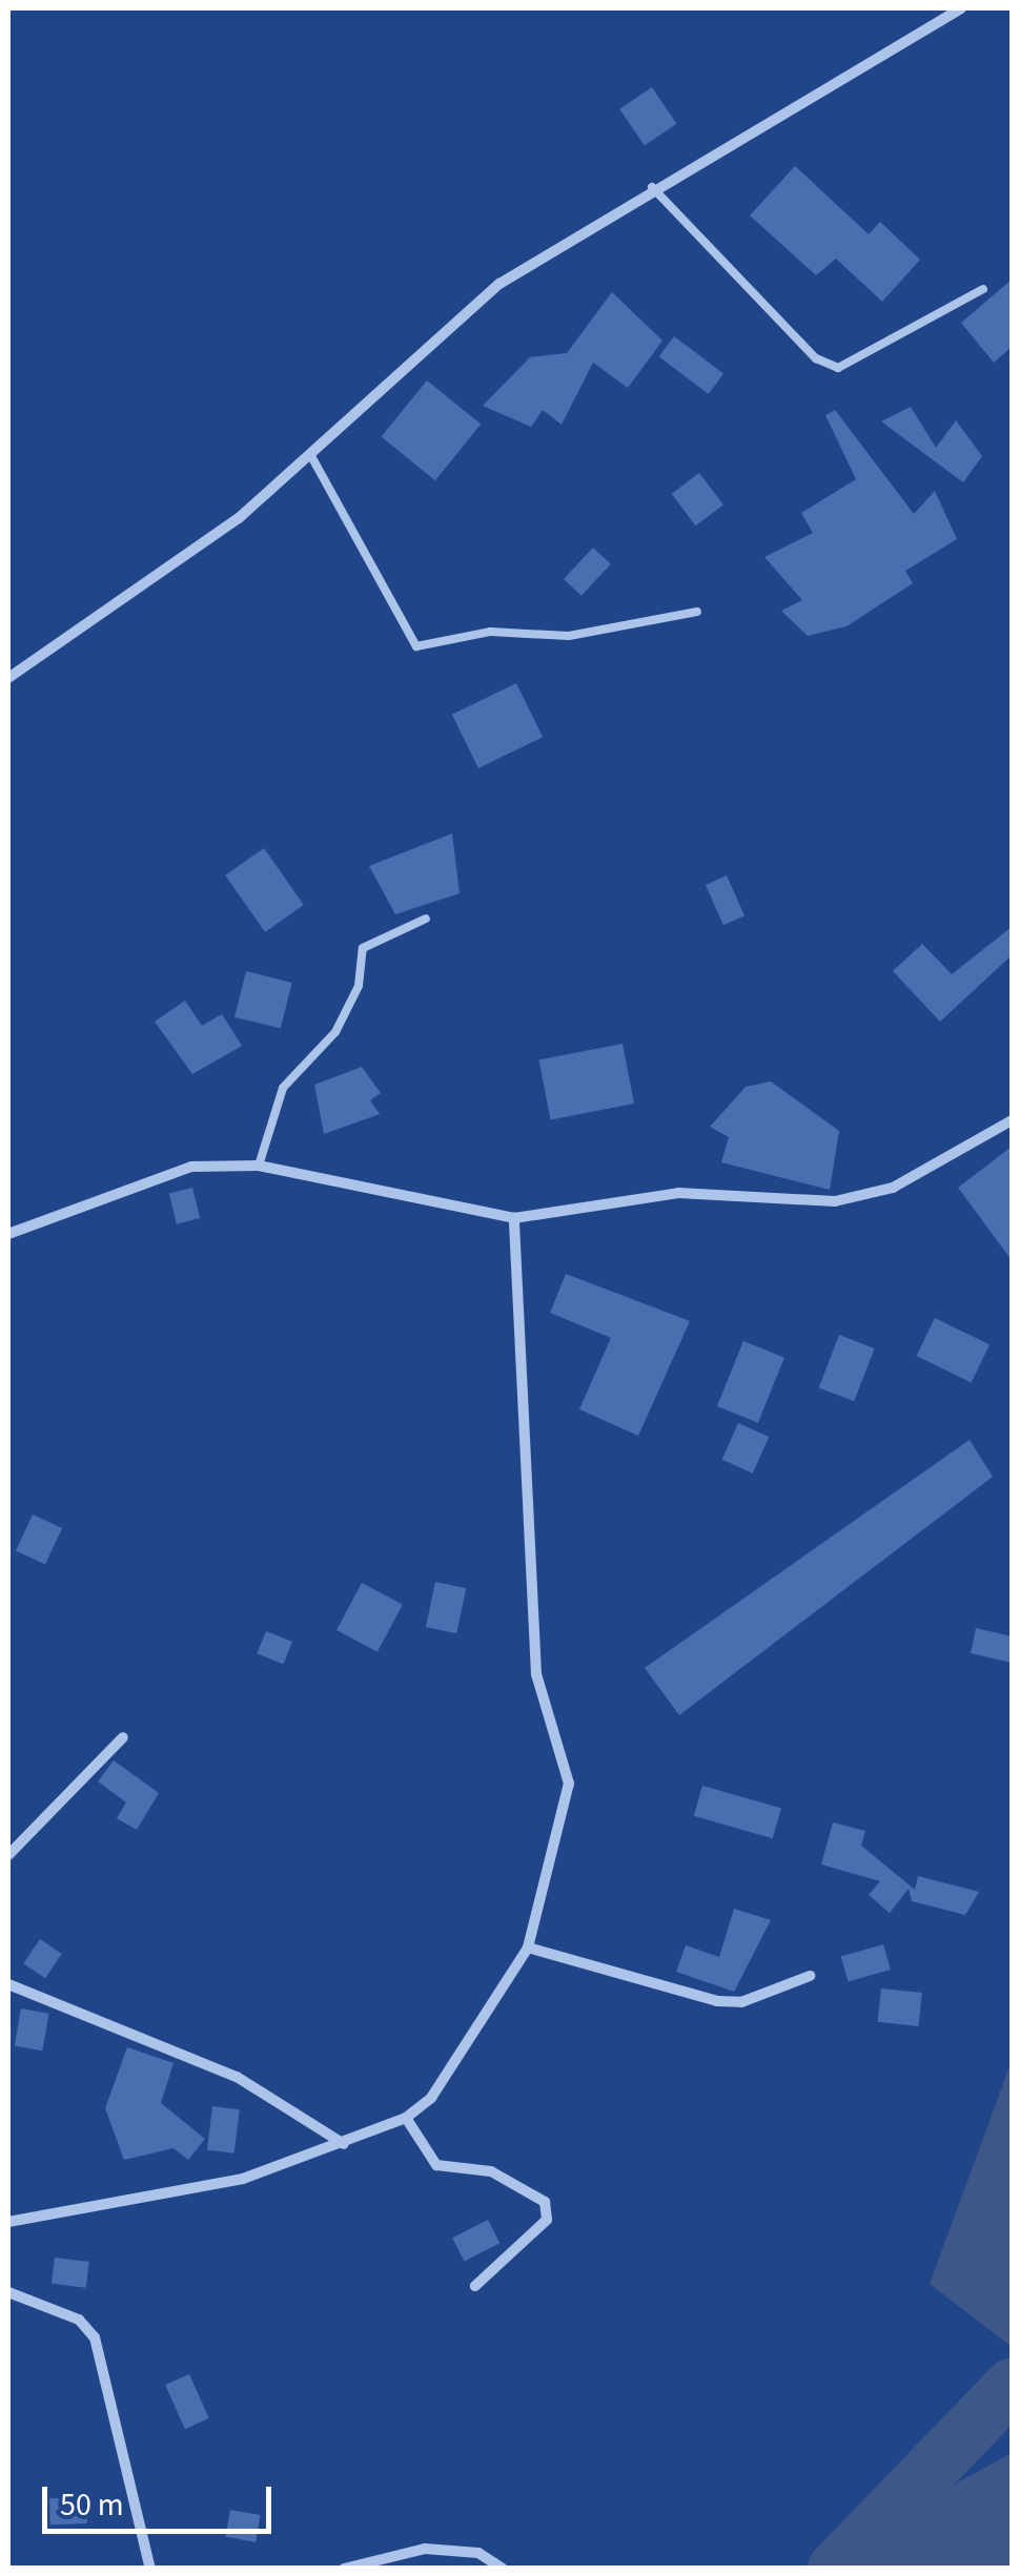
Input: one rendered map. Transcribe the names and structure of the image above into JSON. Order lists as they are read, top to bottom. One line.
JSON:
{"scale_bar":"50 m"}
